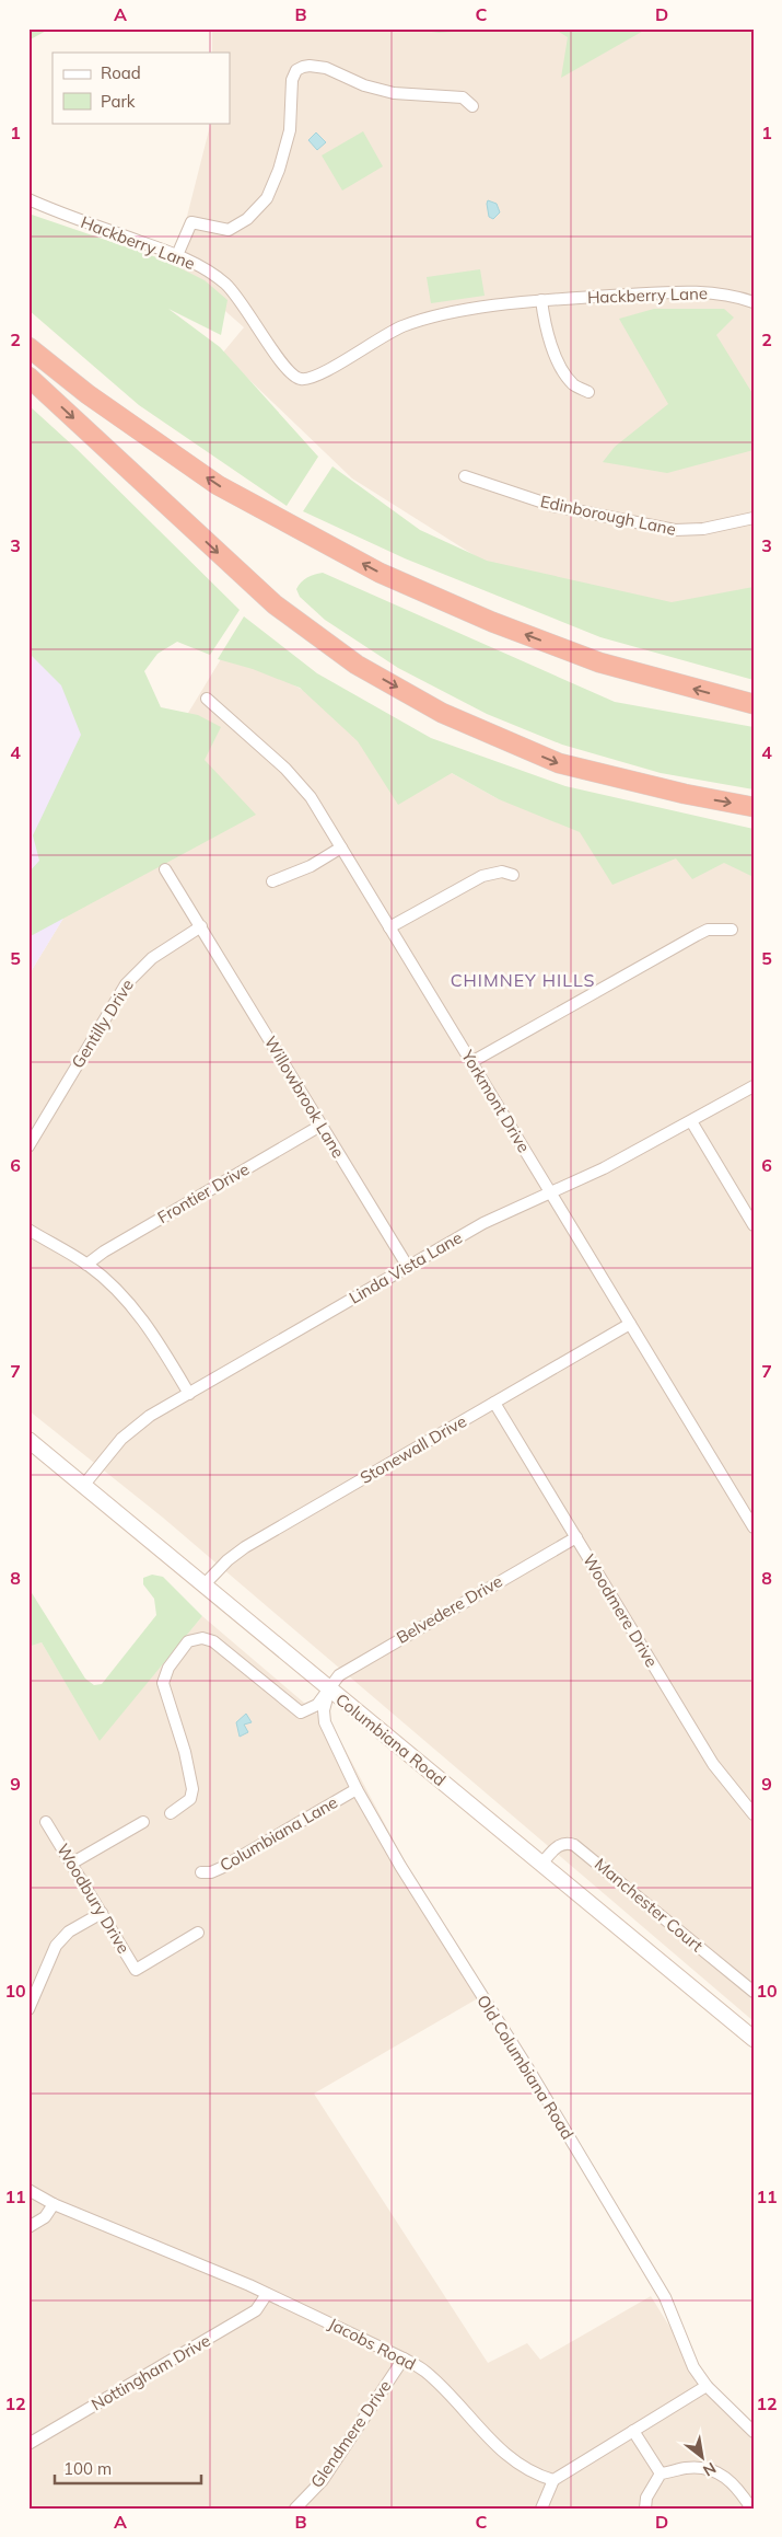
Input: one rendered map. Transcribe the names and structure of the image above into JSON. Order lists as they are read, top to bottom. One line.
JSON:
{"streets":{"main road":["Columbiana Road"],"street":["Hackberry Lane","Edinborough Lane","Gentilly Drive","Willowbrook Lane","Yorkmont Drive","Frontier Drive","Linda Vista Lane","Stonewall Drive","Belvedere Drive","Woodmere Drive","Columbiana Lane","Woodbury Drive","Manchester Court","Old Columbiana Road","Jacobs Road","Nottingham Drive","Glendmere Drive"]},"crossings":[["Gentilly Drive","Willowbrook Lane"],["Willowbrook Lane","Frontier Drive"],["Willowbrook Lane","Linda Vista Lane"],["Yorkmont Drive","Linda Vista Lane"],["Yorkmont Drive","Stonewall Drive"],["Linda Vista Lane","Columbiana Road"],["Stonewall Drive","Woodmere Drive"],["Stonewall Drive","Columbiana Road"],["Belvedere Drive","Woodmere Drive"],["Belvedere Drive","Columbiana Road"],["Belvedere Drive","Old Columbiana Road"],["Columbiana Road","Manchester Court"],["Columbiana Road","Old Columbiana Road"],["Columbiana Lane","Old Columbiana Road"],["Jacobs Road","Nottingham Drive"],["Jacobs Road","Glendmere Drive"]],"districts":["CHIMNEY HILLS"],"legend":["Road","Park"],"scale_bar":"100 m","north":"bottom right","grid":{"columns":["A","B","C","D"],"rows":["1","2","3","4","5","6","7","8","9","10","11","12"]}}
